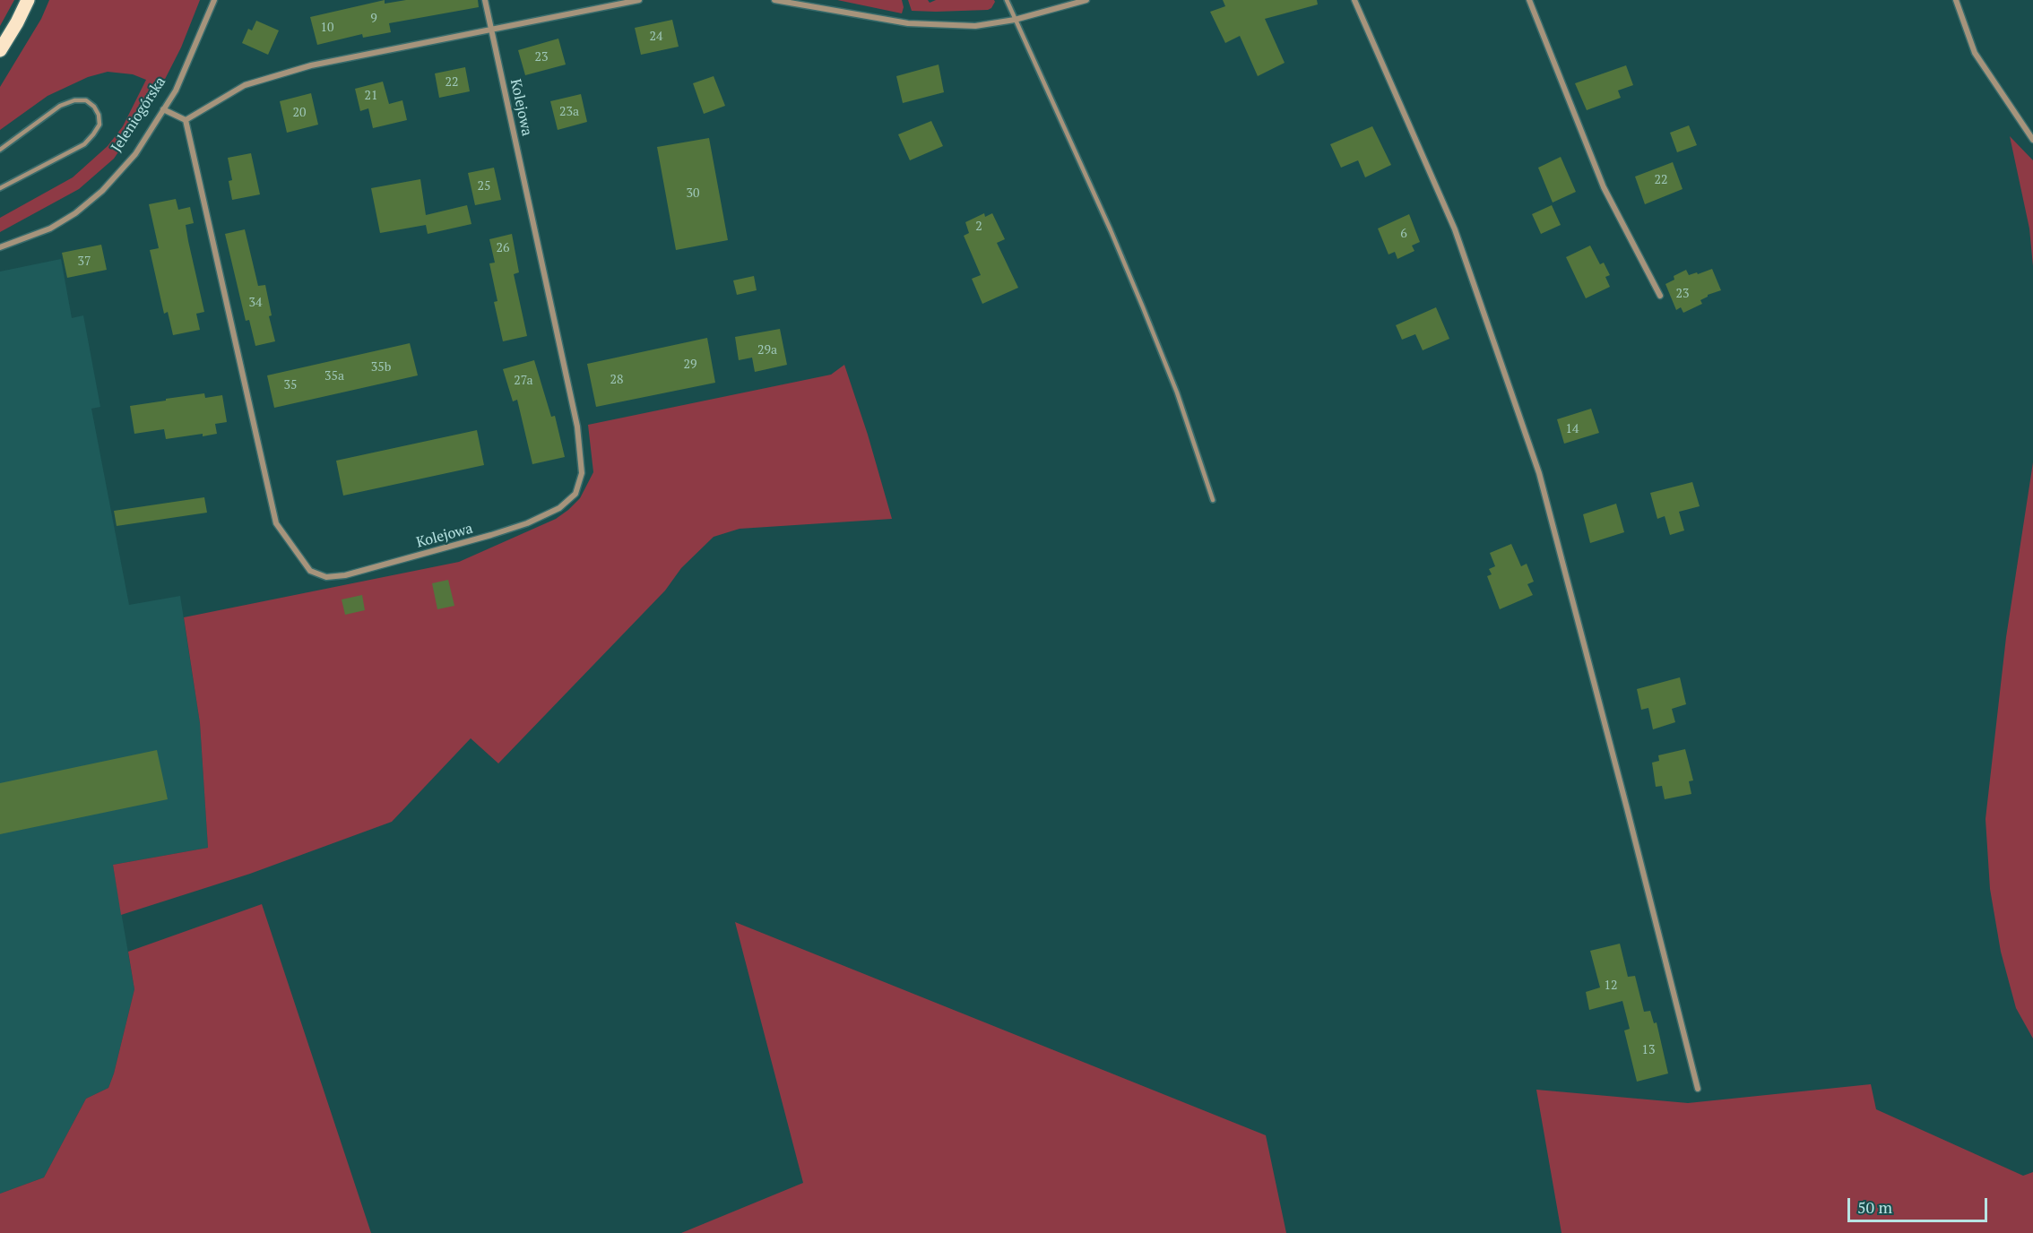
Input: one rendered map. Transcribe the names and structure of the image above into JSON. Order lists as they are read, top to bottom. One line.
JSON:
{"streets":{"street":["Kolejowa","Jeleniogórska"]},"house_numbers":["9","10","24","23","22","21","23a","20","22","25","30","2","6","26","37","23","34","29a","29","35b","35a","28","27a","35","14","12","13"],"scale_bar":"50 m"}
